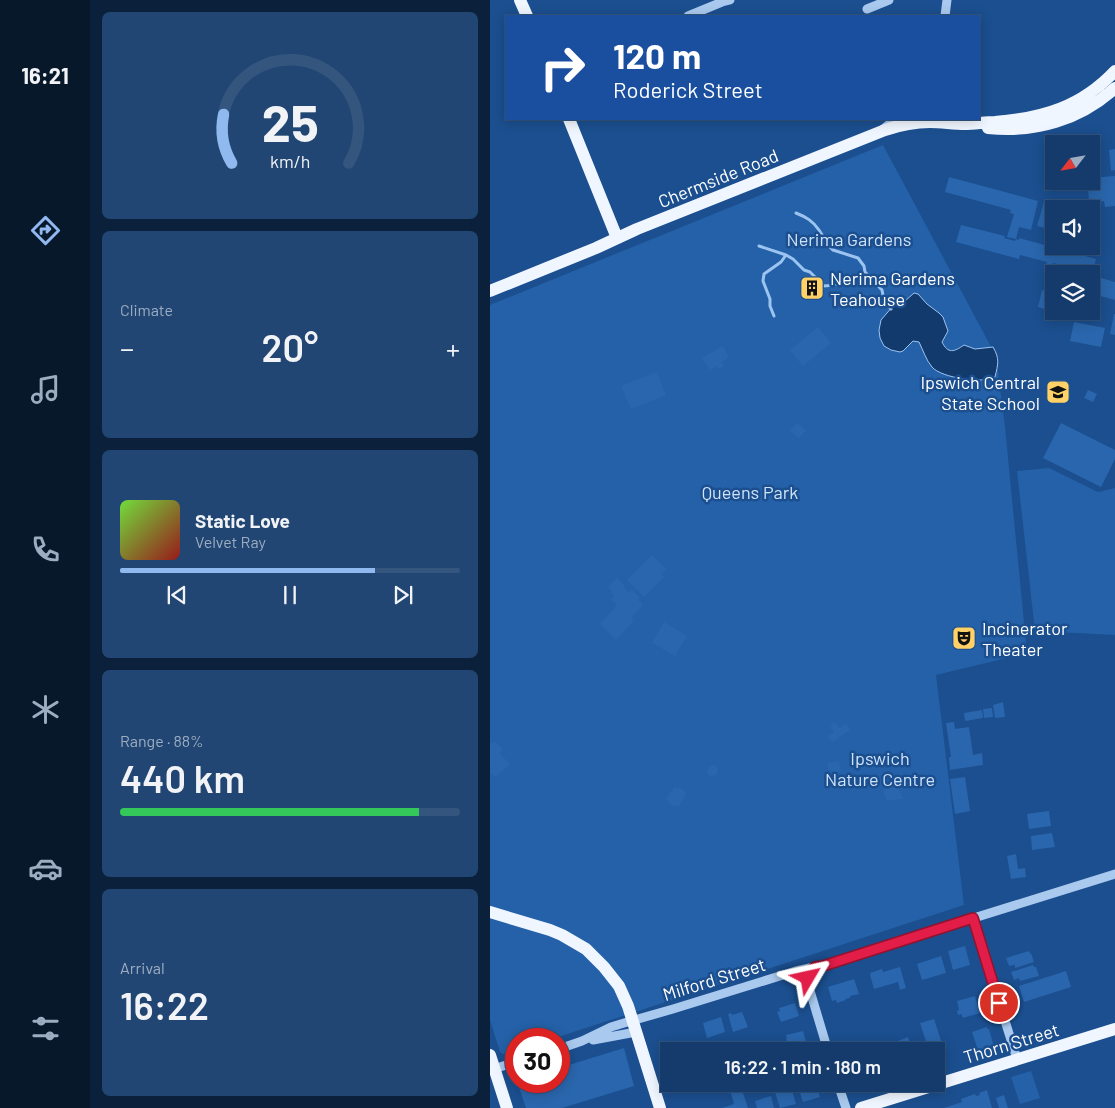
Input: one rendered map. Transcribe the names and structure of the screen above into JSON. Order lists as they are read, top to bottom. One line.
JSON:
{"streets":{"main road":["Chermside Road","Thorn Street"],"street":["Milford Street"]},"parks":["Nerima Gardens","Queens Park","Ipswich Nature Centre"],"places":{"building":["Nerima Gardens Teahouse"],"school or university":["Ipswich Central State School"],"theatre":["Incinerator Theater"]},"north":"bottom left","page":{"tabs":"16:21","turn":["120 m","Roderick Street"],"tile":["Climate",["Range · 88%","440 km"],["Arrival","16:22"]],"heat":["−","20°","+"],"song":["Static Love","Velvet Ray"],"limit":"30","trip":"16:22 · 1 min · 180 m","gauge":["25","km/h"]}}
